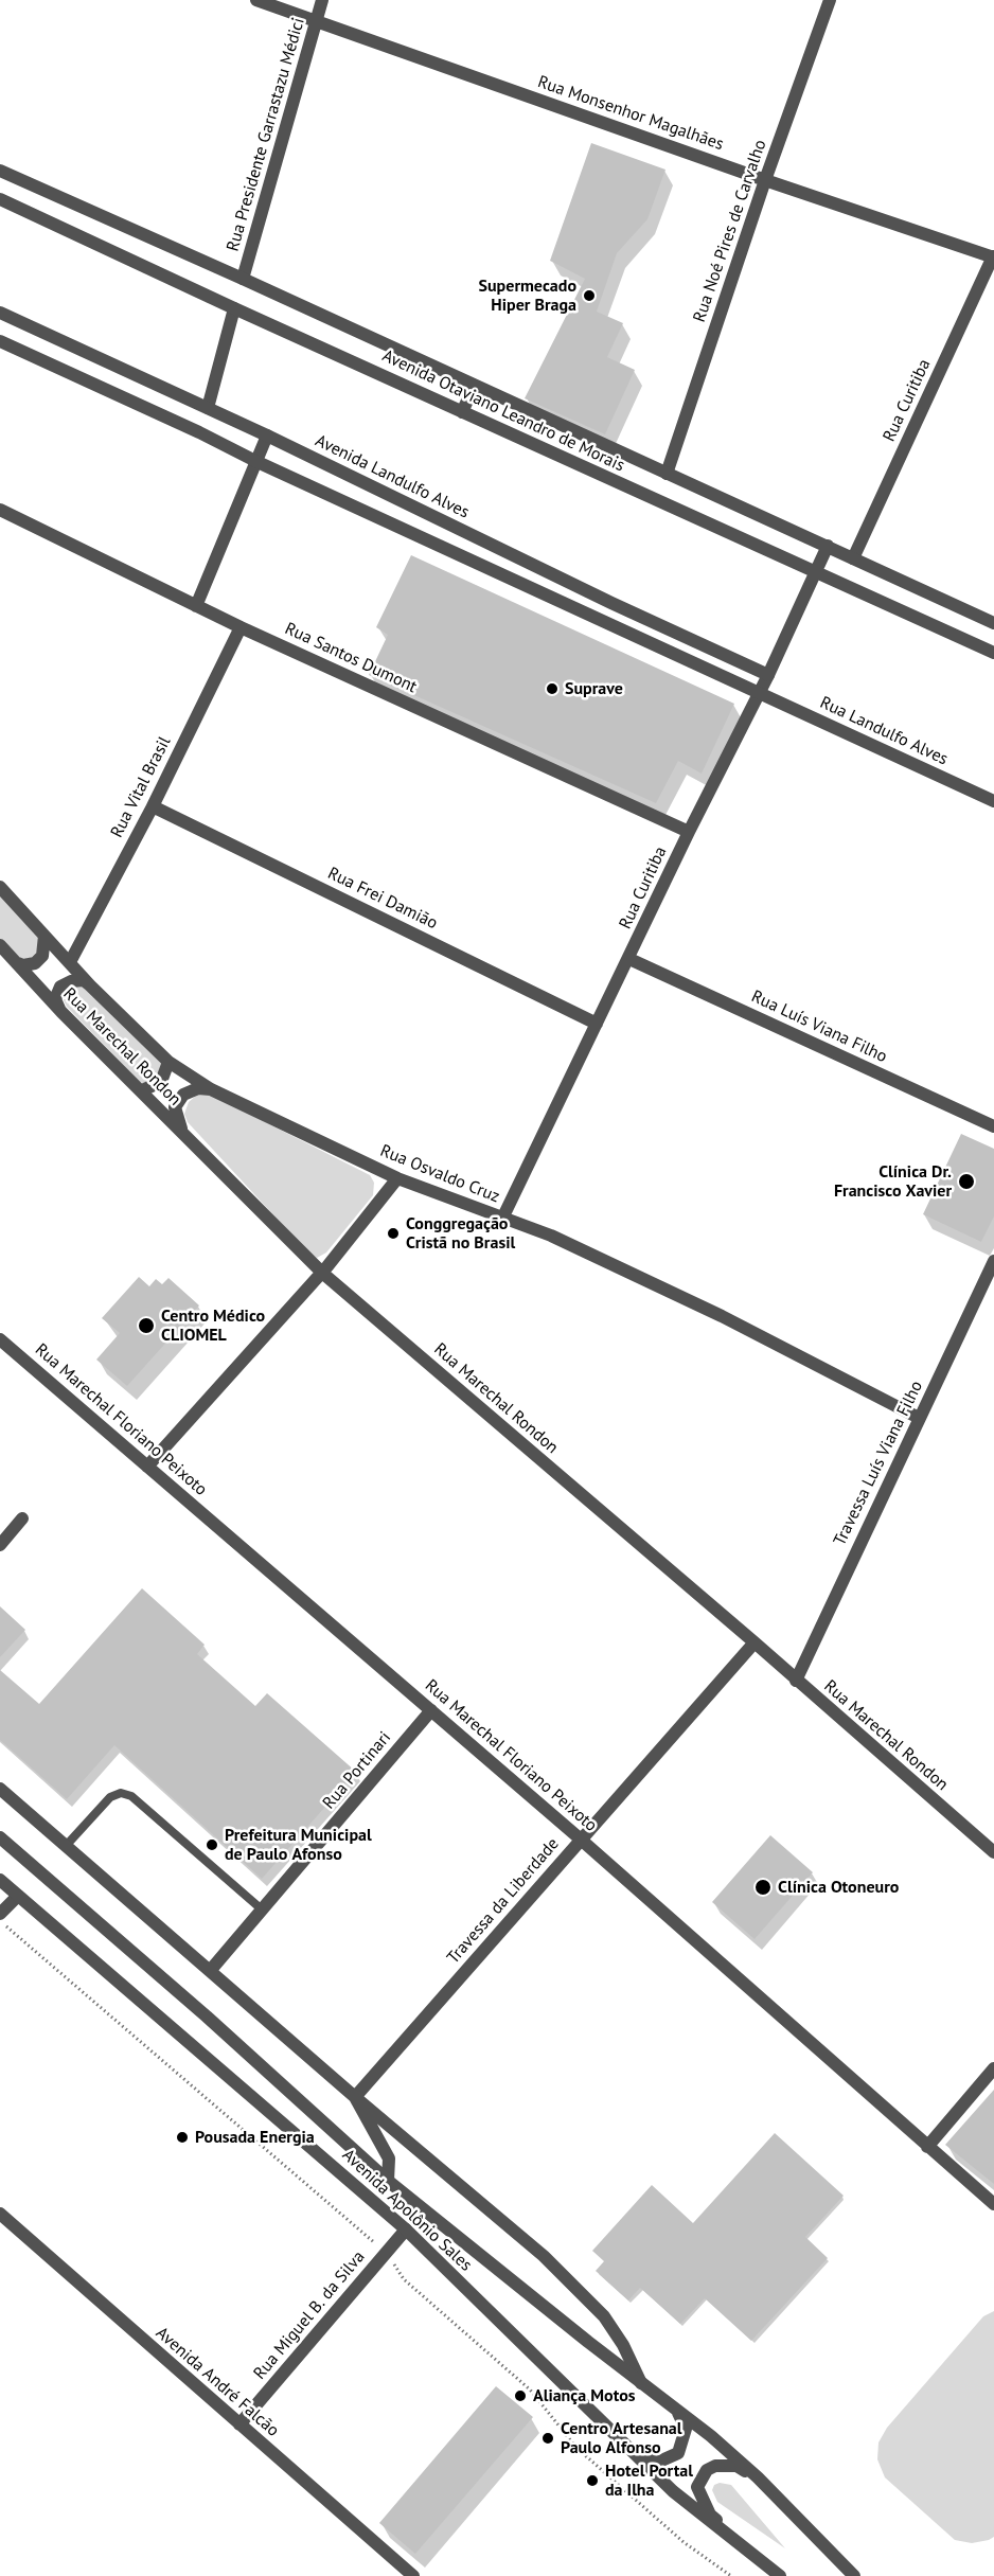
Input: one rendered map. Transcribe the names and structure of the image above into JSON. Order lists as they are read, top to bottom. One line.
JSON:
{"streets":{"street":["Rua Monsenhor Magalhães","Rua Presidente Garrastazu Médici","Rua Noé Pires de Carvalho","Rua Curitiba","Avenida Otaviano Leandro de Morais","Avenida Landulfo Alves","Rua Santos Dumont","Rua Landulfo Alves","Rua Vital Brasil","Rua Frei Damião","Rua Luís Viana Filho","Rua Marechal Rondon","Rua Osvaldo Cruz","Rua Marechal Floriano Peixoto","Travessa Luís Viana Filho","Rua Portinari","Travessa da Liberdade","Avenida Apolônio Sales","Rua Miguel B. da Silva","Avenida André Falcão"]},"crossings":[["Rua Monsenhor Magalhães","Rua Presidente Garrastazu Médici"],["Rua Monsenhor Magalhães","Rua Noé Pires de Carvalho"],["Rua Monsenhor Magalhães","Rua Curitiba"],["Rua Presidente Garrastazu Médici","Avenida Otaviano Leandro de Morais"],["Rua Noé Pires de Carvalho","Avenida Otaviano Leandro de Morais"],["Rua Curitiba","Avenida Otaviano Leandro de Morais"],["Rua Curitiba","Avenida Landulfo Alves"],["Rua Curitiba","Rua Santos Dumont"],["Rua Curitiba","Rua Landulfo Alves"],["Rua Curitiba","Rua Frei Damião"],["Rua Curitiba","Rua Luís Viana Filho"],["Rua Curitiba","Rua Osvaldo Cruz"],["Rua Santos Dumont","Rua Vital Brasil"],["Rua Vital Brasil","Rua Frei Damião"],["Rua Vital Brasil","Rua Osvaldo Cruz"],["Rua Marechal Rondon","Travessa Luís Viana Filho"],["Rua Marechal Rondon","Travessa da Liberdade"],["Rua Osvaldo Cruz","Travessa Luís Viana Filho"],["Rua Marechal Floriano Peixoto","Rua Portinari"],["Rua Marechal Floriano Peixoto","Travessa da Liberdade"],["Rua Portinari","Avenida Apolônio Sales"],["Travessa da Liberdade","Avenida Apolônio Sales"],["Avenida Apolônio Sales","Rua Miguel B. da Silva"],["Rua Miguel B. da Silva","Avenida André Falcão"]],"places":["Supermecado Hiper Braga","Suprave","Clínica Dr. Francisco Xavier","Conggregação Cristã no Brasil","Centro Médico CLIOMEL","Prefeitura Municipal de Paulo Afonso","Clínica Otoneuro","Pousada Energia","Aliança Motos","Centro Artesanal Paulo Alfonso","Hotel Portal da Ilha"]}
